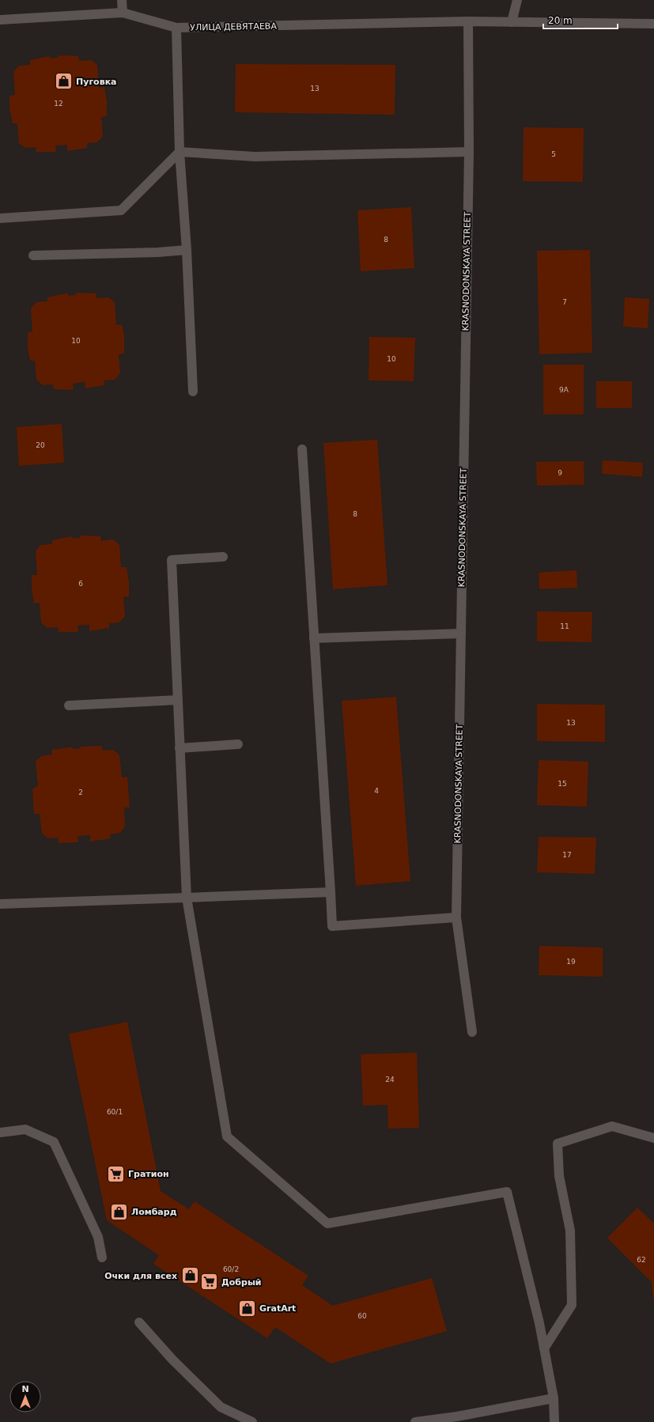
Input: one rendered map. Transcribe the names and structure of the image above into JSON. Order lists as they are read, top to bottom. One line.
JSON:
{"streets":{"lane":["УЛИЦА ДЕВЯТАЕВА","KRASNODONSKAYA STREET"]},"crossings":[["УЛИЦА ДЕВЯТАЕВА","KRASNODONSKAYA STREET"]],"places":{"shop":["Пуговка","Ломбард","Очки для всех","GratArt"],"supermarket":["Гратион","Добрый"]},"house_numbers":["13","12","5","8","7","10","10","9А","20","9","8","6","11","13","15","4","2","17","19","24","60/1","62","60/2","60"],"scale_bar":"20 m","north":"top"}
